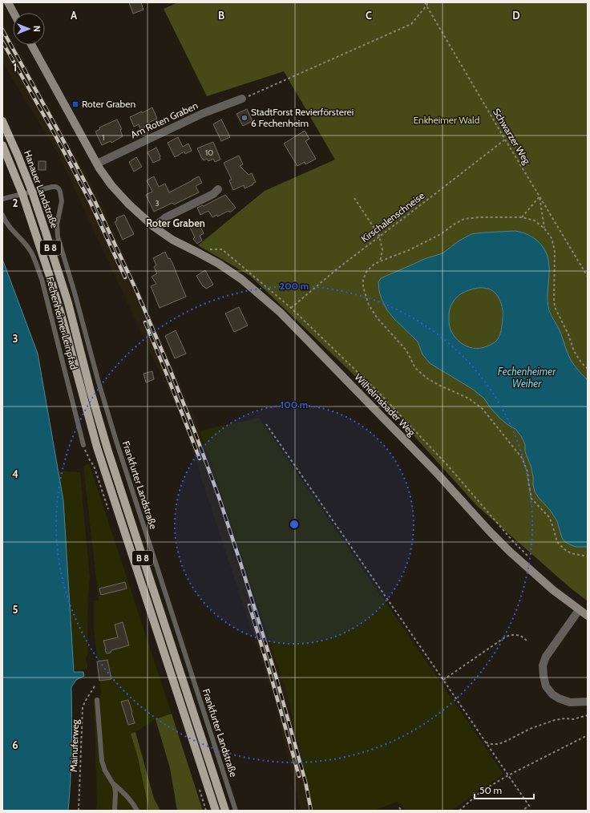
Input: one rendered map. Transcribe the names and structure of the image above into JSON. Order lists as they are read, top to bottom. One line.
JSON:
{"streets":{"main road":["Hanauer Landstraße","B 8"],"street":["Am Roten Graben","Wilhelmsbader Weg"],"lane":["Fechenheimer Leinpfad","Frankfurter Landstraße"],"path":["Schwarzer Weg","Kirschalenschneise","Mainuferweg"]},"crossings":[["Am Roten Graben","Wilhelmsbader Weg"],["Schwarzer Weg","Kirschalenschneise"],["Hanauer Landstraße","B 8"],["Hanauer Landstraße","Frankfurter Landstraße"]],"districts":["Roter Graben"],"water":["Fechenheimer Weiher"],"parks":["Enkheimer Wald"],"places":{"transit":["Roter Graben"],"other":["StadtForst Revierförsterei 6 Fechenheim"]},"house_numbers":["1","10","3"],"scale_bar":"50 m","north":"right","grid":{"columns":["A","B","C","D"],"rows":["1","2","3","4","5","6"]},"rings":["200 m","100 m"]}
